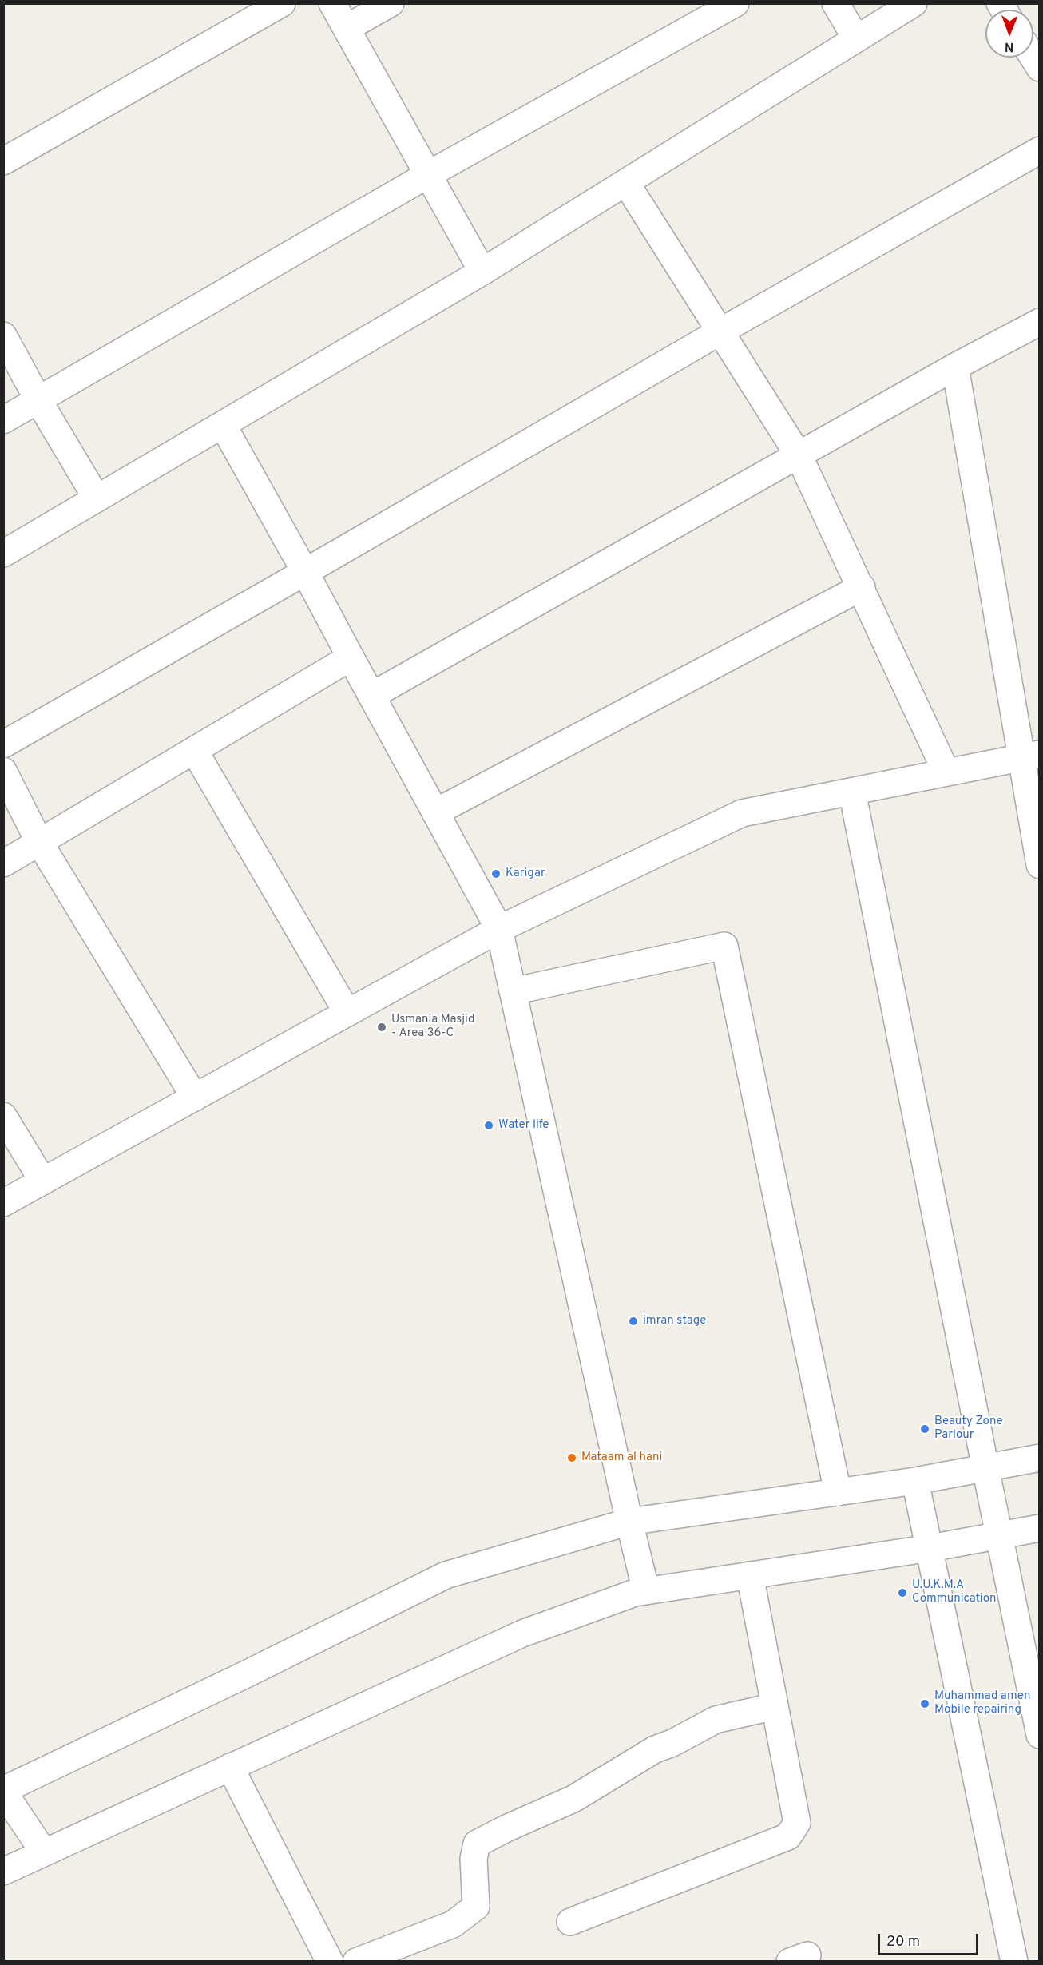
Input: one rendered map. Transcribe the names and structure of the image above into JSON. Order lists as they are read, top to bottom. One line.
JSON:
{"places":["Karigar","Usmania Masjid - Area 36-C","Water life","imran stage","Beauty Zone Parlour","Mataam al hani","U.U.K.M.A Communication","Muhammad amen Mobile repairing"],"scale_bar":"20 m","north":"bottom"}
